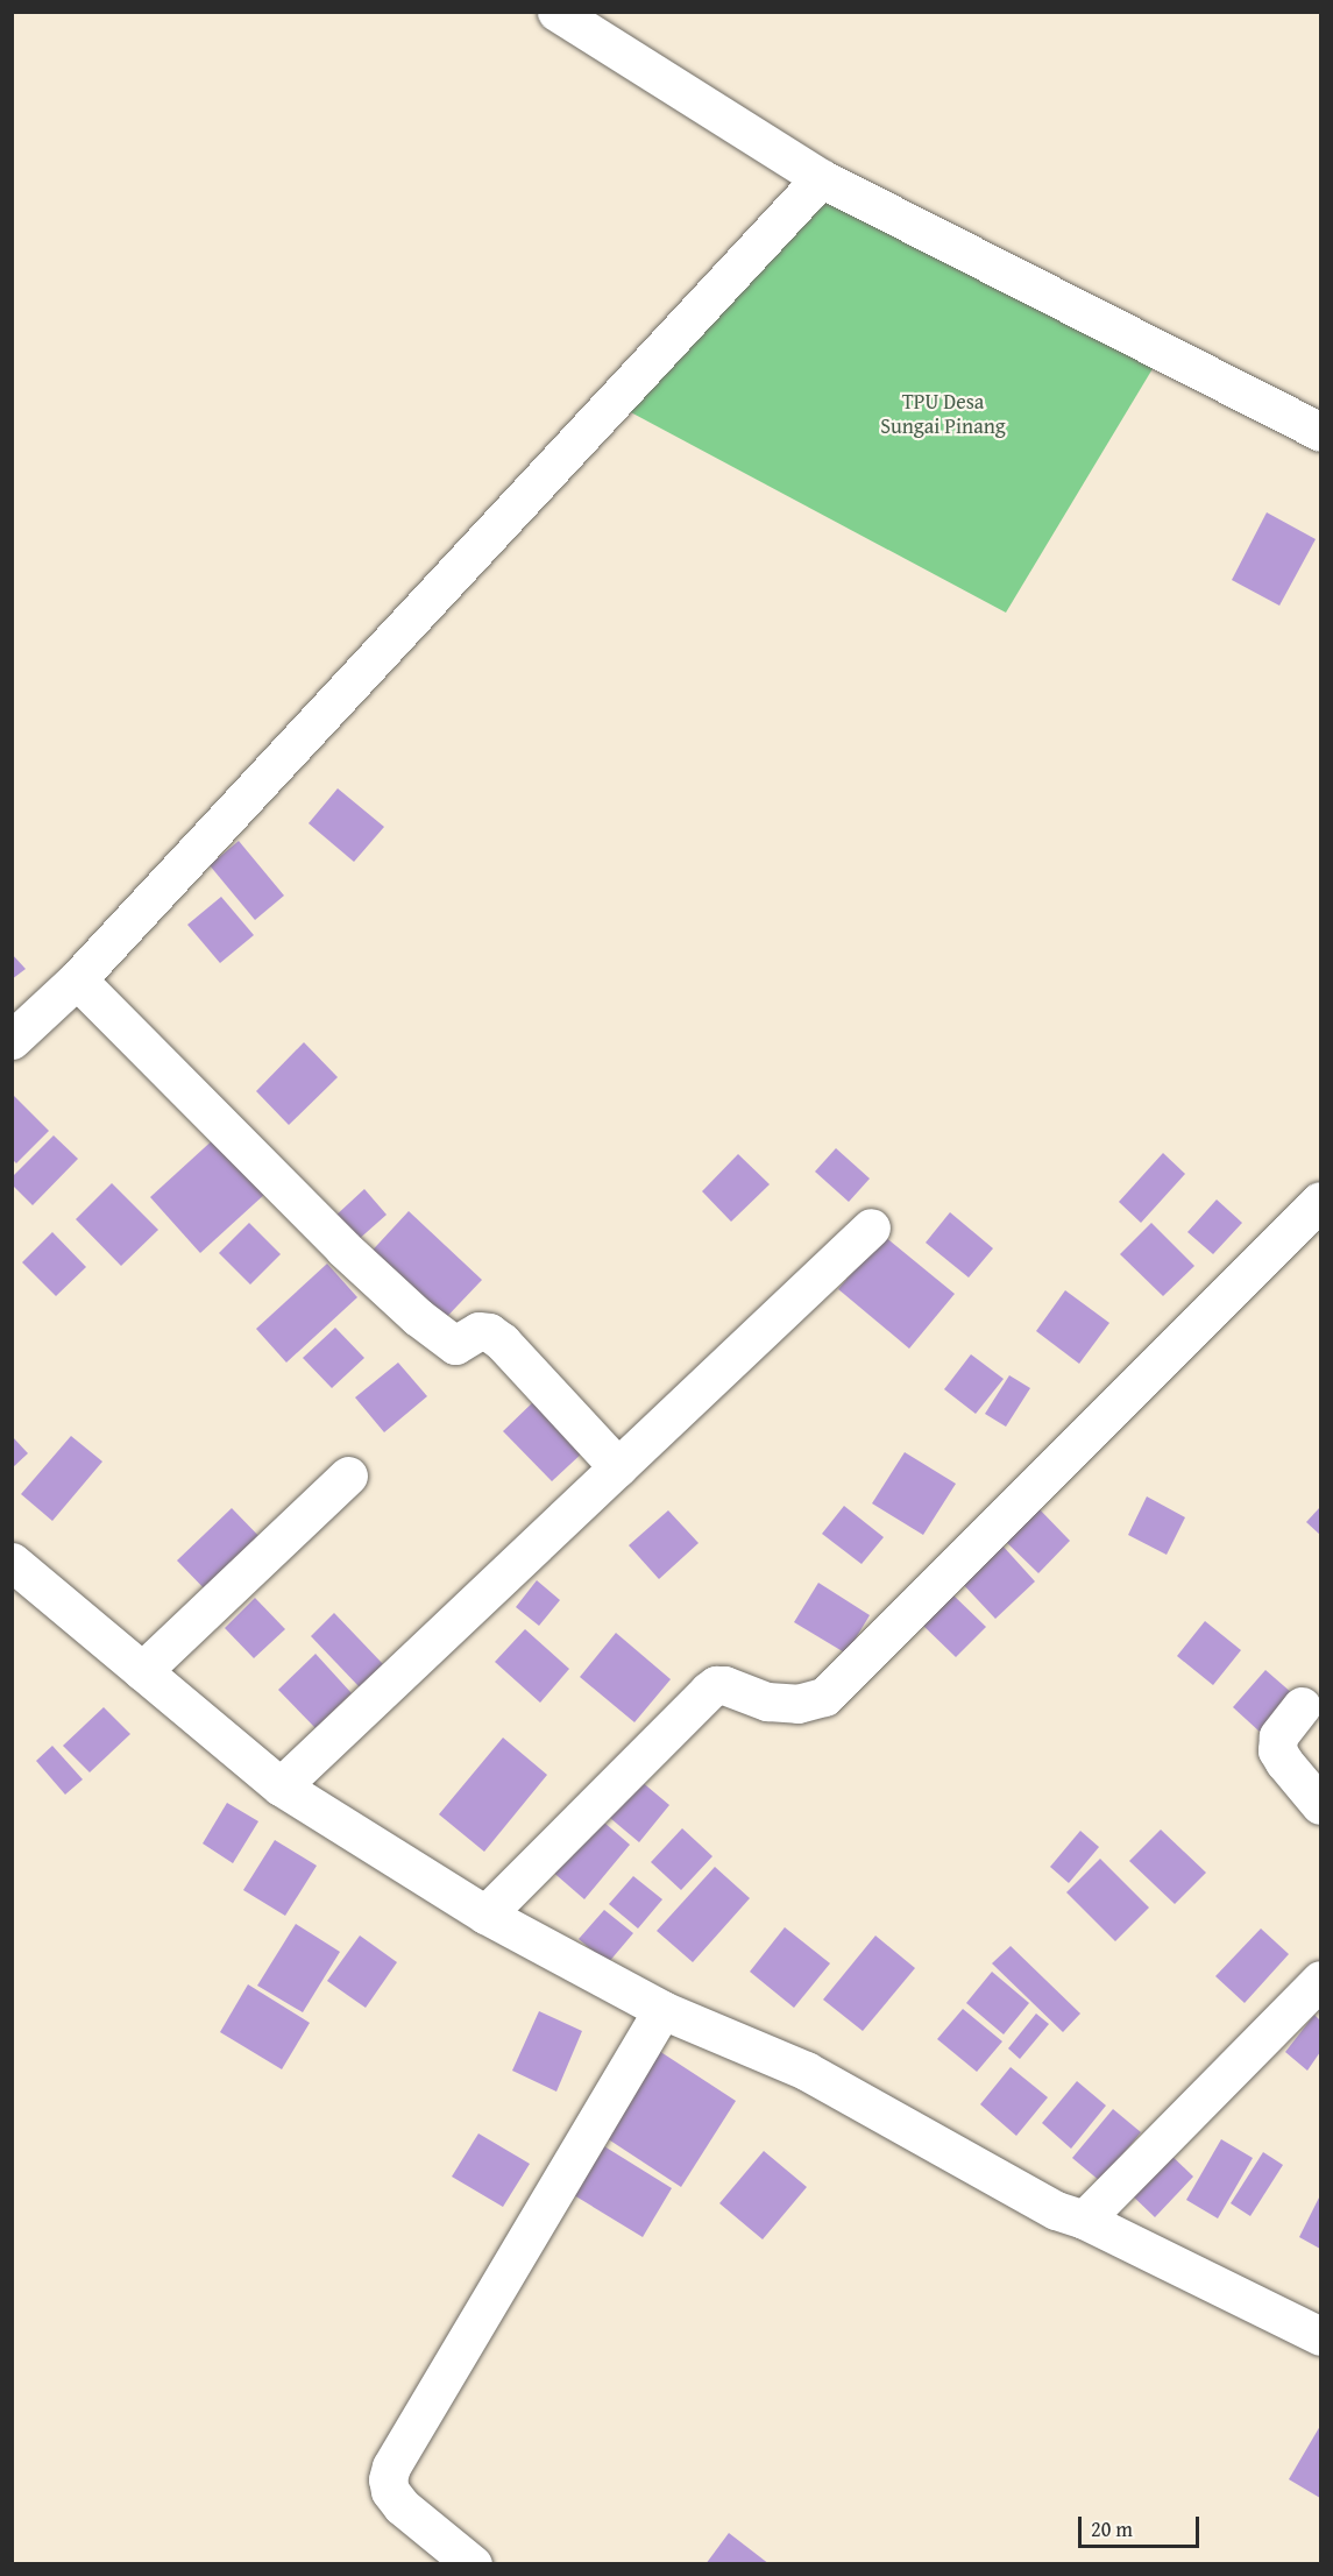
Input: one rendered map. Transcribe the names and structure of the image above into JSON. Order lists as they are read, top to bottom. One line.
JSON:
{"parks":["TPU Desa Sungai Pinang"],"scale_bar":"20 m"}
